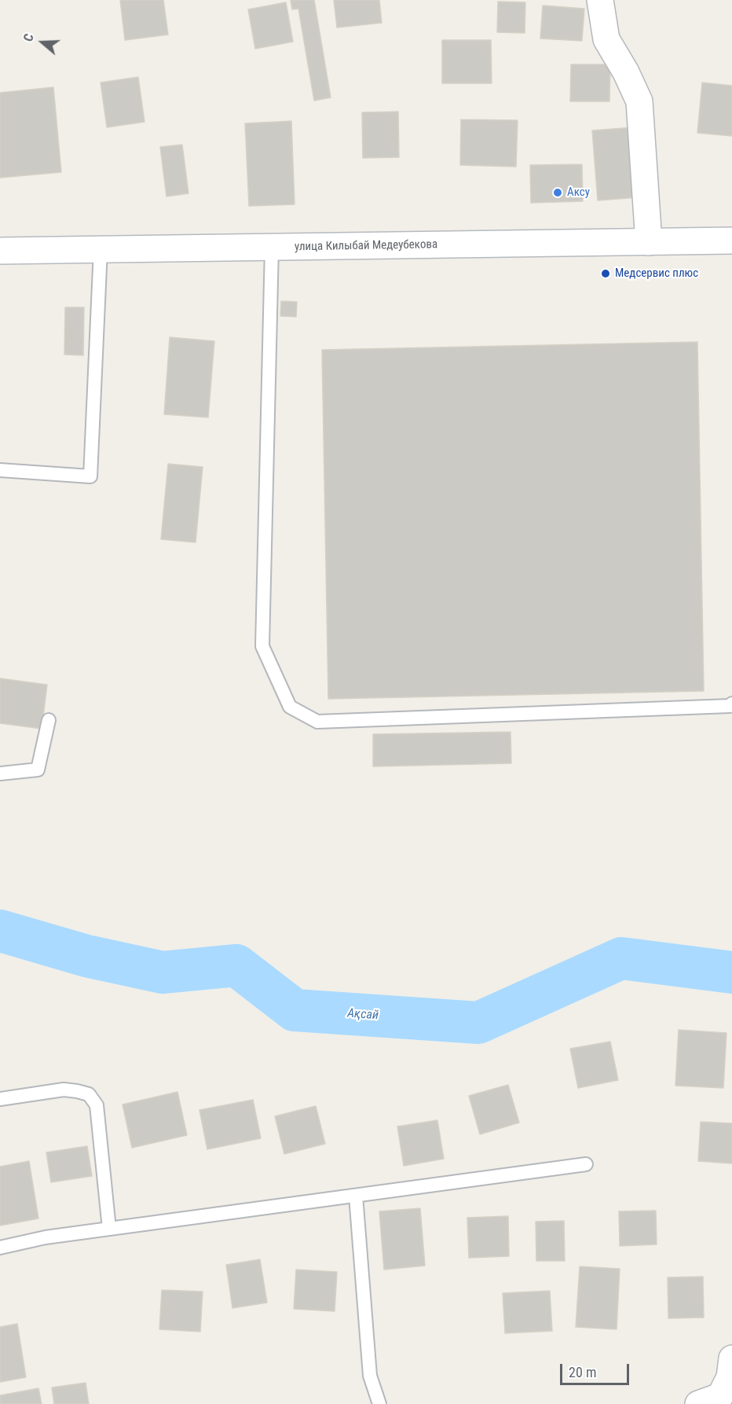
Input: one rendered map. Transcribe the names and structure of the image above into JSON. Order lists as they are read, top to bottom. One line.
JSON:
{"streets":{"main road":["улица Килыбай Медеубекова"]},"water":["Ақсай"],"places":["Аксу","Медсервис плюс"],"scale_bar":"20 m","north":"left"}
